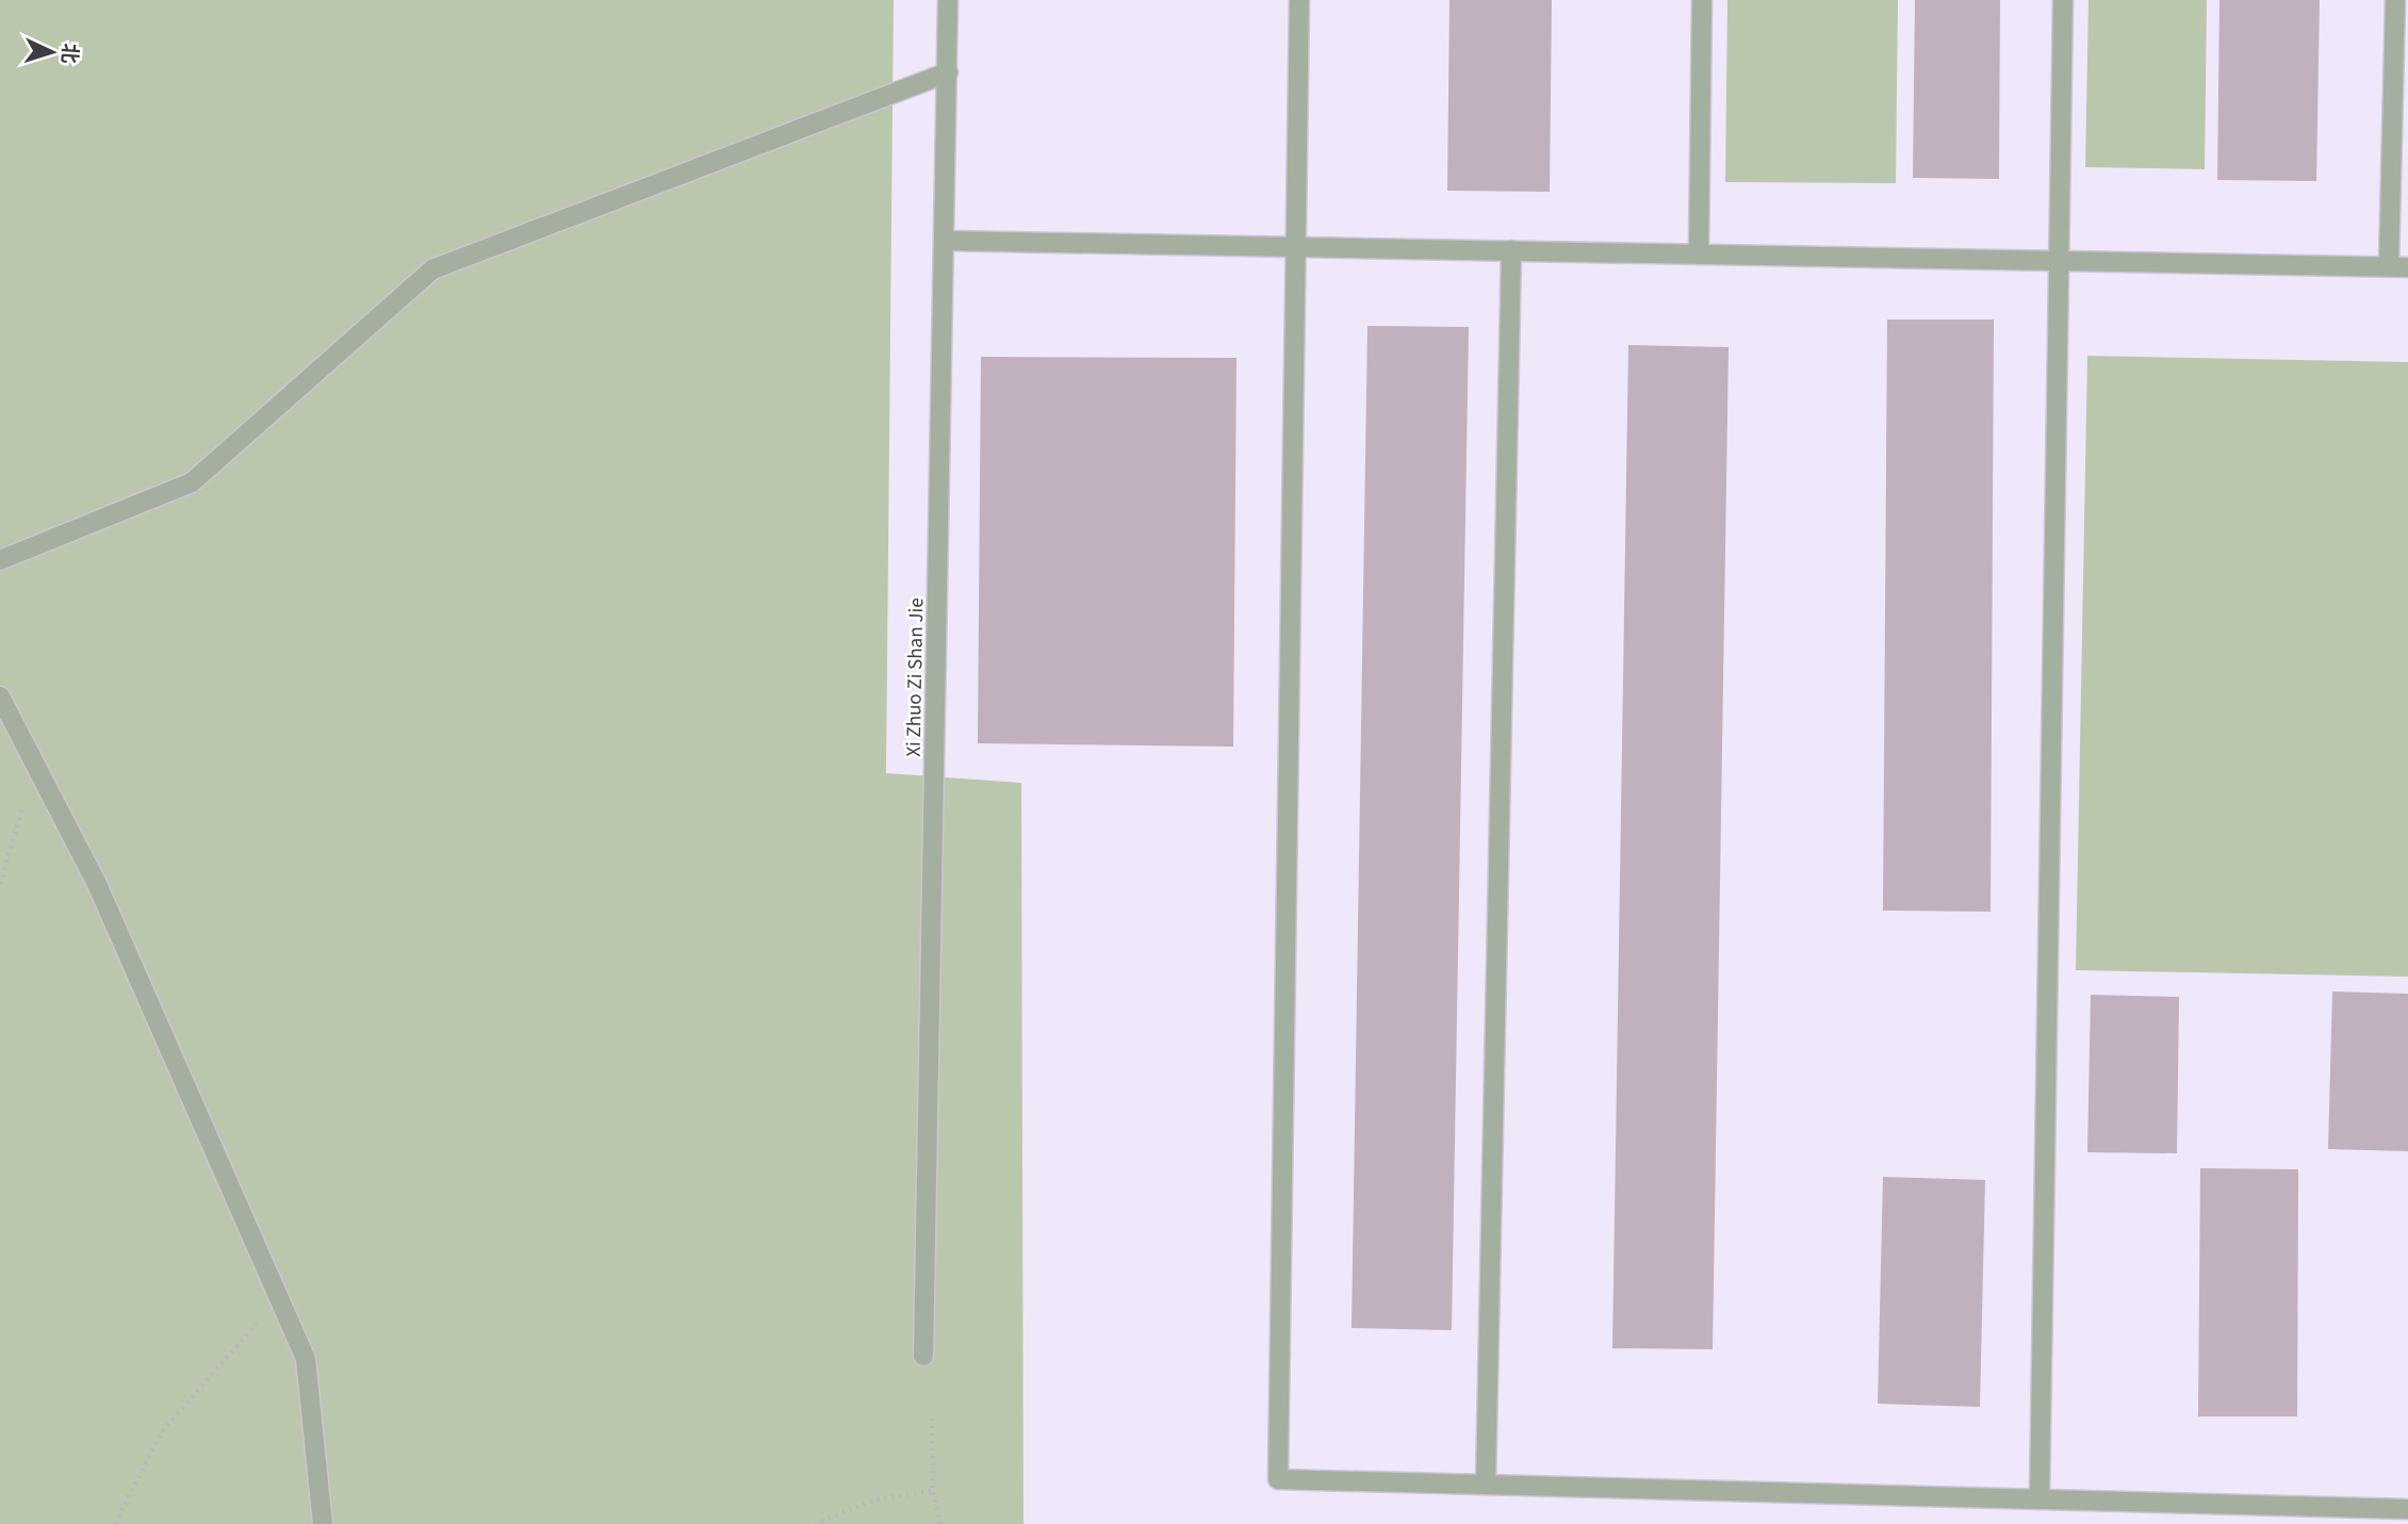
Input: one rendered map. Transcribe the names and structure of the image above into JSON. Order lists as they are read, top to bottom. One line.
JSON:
{"streets":{"street":["Xi Zhuo Zi Shan Jie"]},"north":"right"}
